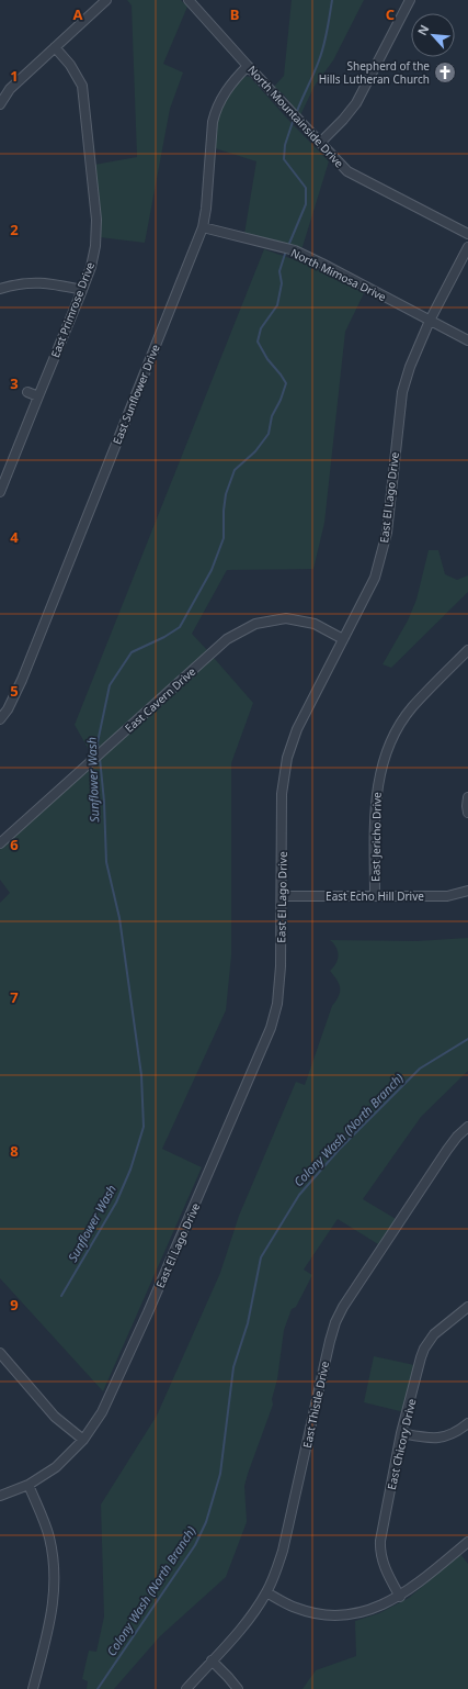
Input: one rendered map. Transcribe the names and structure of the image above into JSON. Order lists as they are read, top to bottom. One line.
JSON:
{"streets":{"street":["North Mountainside Drive","North Mimosa Drive","East Primrose Drive","East Sunflower Drive","East El Lago Drive","East Cavern Drive","East Jericho Drive","East Echo Hill Drive","East Thistle Drive","East Chicory Drive"]},"crossings":[["North Mountainside Drive","East Sunflower Drive"],["North Mimosa Drive","East Sunflower Drive"],["North Mimosa Drive","East El Lago Drive"],["East El Lago Drive","East Cavern Drive"],["East El Lago Drive","East Echo Hill Drive"],["East Jericho Drive","East Echo Hill Drive"]],"water":["Sunflower Wash","Colony Wash (North Branch)"],"places":{"church":["Shepherd of the Hills Lutheran Church"]},"north":"top left","grid":{"columns":["A","B","C"],"rows":["1","2","3","4","5","6","7","8","9"]}}
